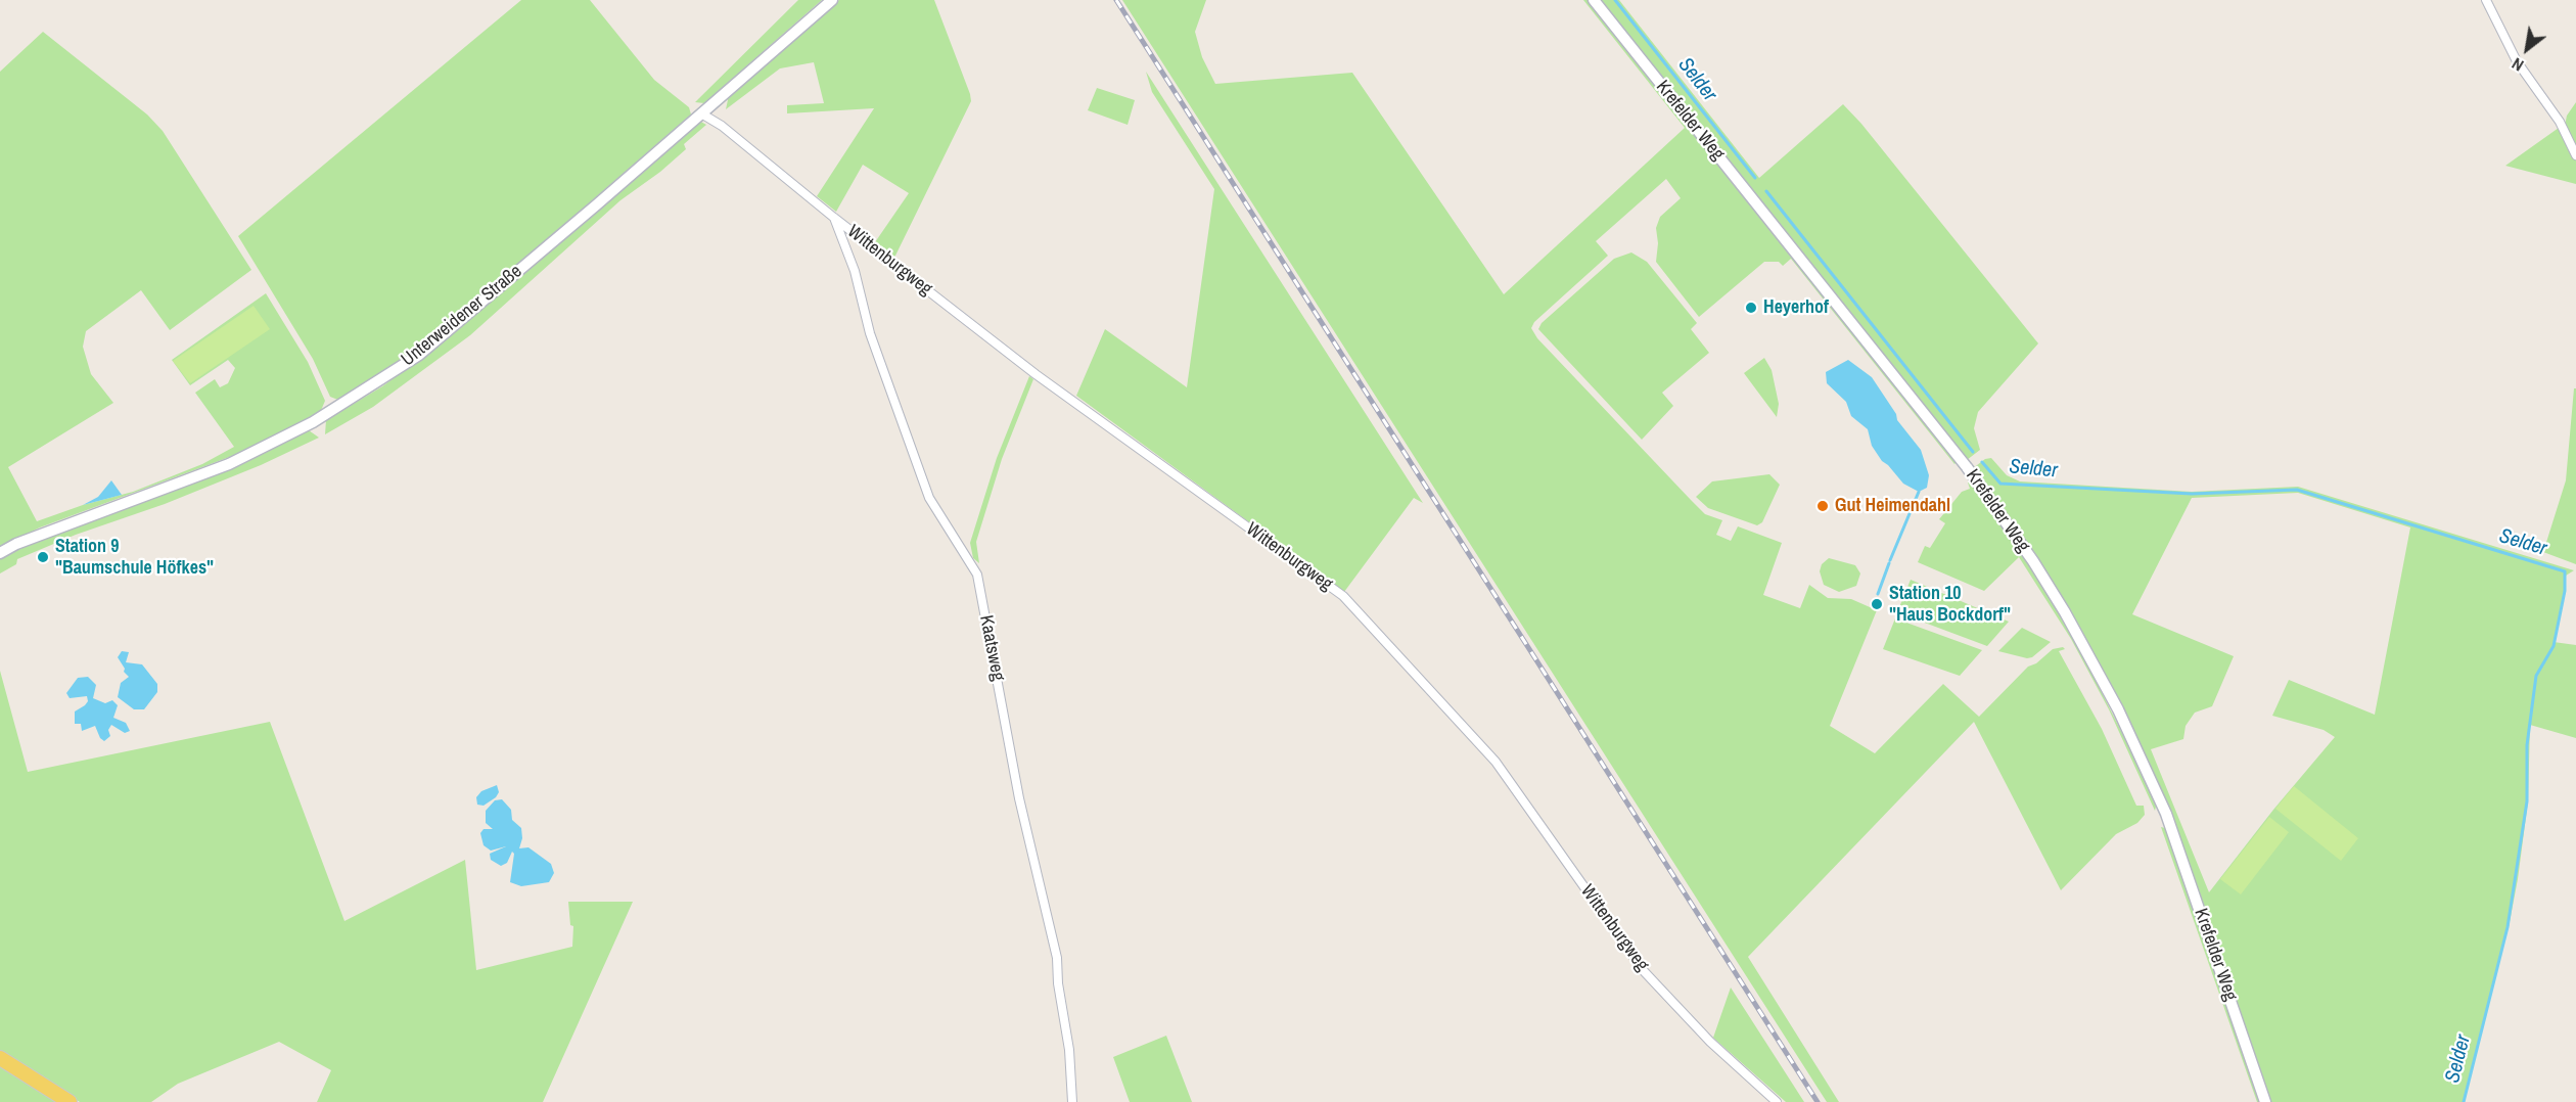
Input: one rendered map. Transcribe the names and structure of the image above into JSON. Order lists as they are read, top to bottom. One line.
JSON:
{"streets":{"street":["Krefelder Weg","Wittenburgweg","Unterweidener Straße","Kaatsweg"]},"crossings":[["Wittenburgweg","Unterweidener Straße"],["Wittenburgweg","Kaatsweg"]],"water":["Selder"],"places":["Heyerhof","Gut Heimendahl","Station 9 \"Baumschule Höfkes\"","Station 10 \"Haus Bockdorf\""],"north":"bottom left"}
